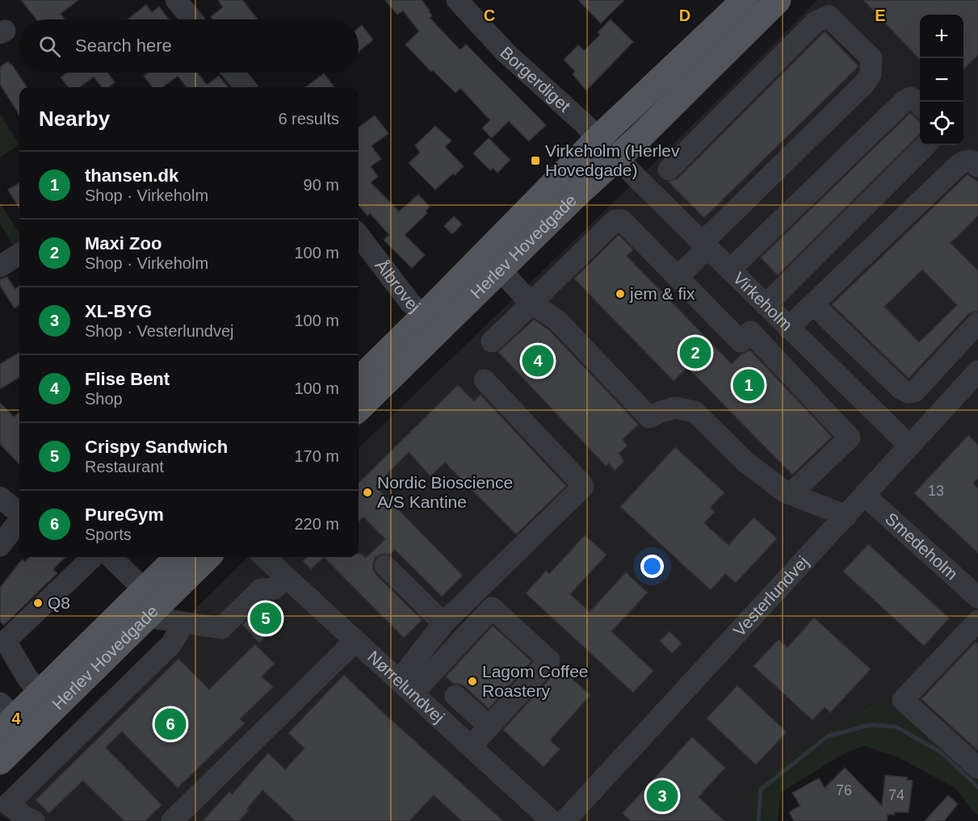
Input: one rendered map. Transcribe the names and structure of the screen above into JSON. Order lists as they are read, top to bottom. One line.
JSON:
{"streets":{"main road":["Herlev Hovedgade"],"street":["Borgerdiget","Ålbrovej","Virkeholm","Smedeholm","Vesterlundvej","Nørrelundvej"]},"crossings":[["Borgerdiget","Herlev Hovedgade"],["Borgerdiget","Virkeholm"],["Herlev Hovedgade","Ålbrovej"],["Herlev Hovedgade","Virkeholm"],["Virkeholm","Vesterlundvej"],["Smedeholm","Vesterlundvej"]],"places":{"transit":["Virkeholm (Herlev Hovedgade)"],"other":["jem & fix","Nordic Bioscience A/S Kantine","Q8","Lagom Coffee Roastery"]},"house_numbers":["13","76","74"],"page":{"map_buttons":["+","−"],"search":"Search here","heading":["Nearby","6 results"],"list":[{"mark":"1","name":"thansen.dk","note":"Shop · Virkeholm","value":"90 m"},{"mark":"2","name":"Maxi Zoo","note":"Shop · Virkeholm","value":"100 m"},{"mark":"3","name":"XL-BYG","note":"Shop · Vesterlundvej","value":"100 m"},{"mark":"4","name":"Flise Bent","note":"Shop","value":"100 m"},{"mark":"5","name":"Crispy Sandwich","note":"Restaurant","value":"170 m"},{"mark":"6","name":"PureGym","note":"Sports","value":"220 m"}],"pins":["2","4","1","5","6","3"]},"grid":{"columns":["C","D","E"],"rows":["4"]}}
